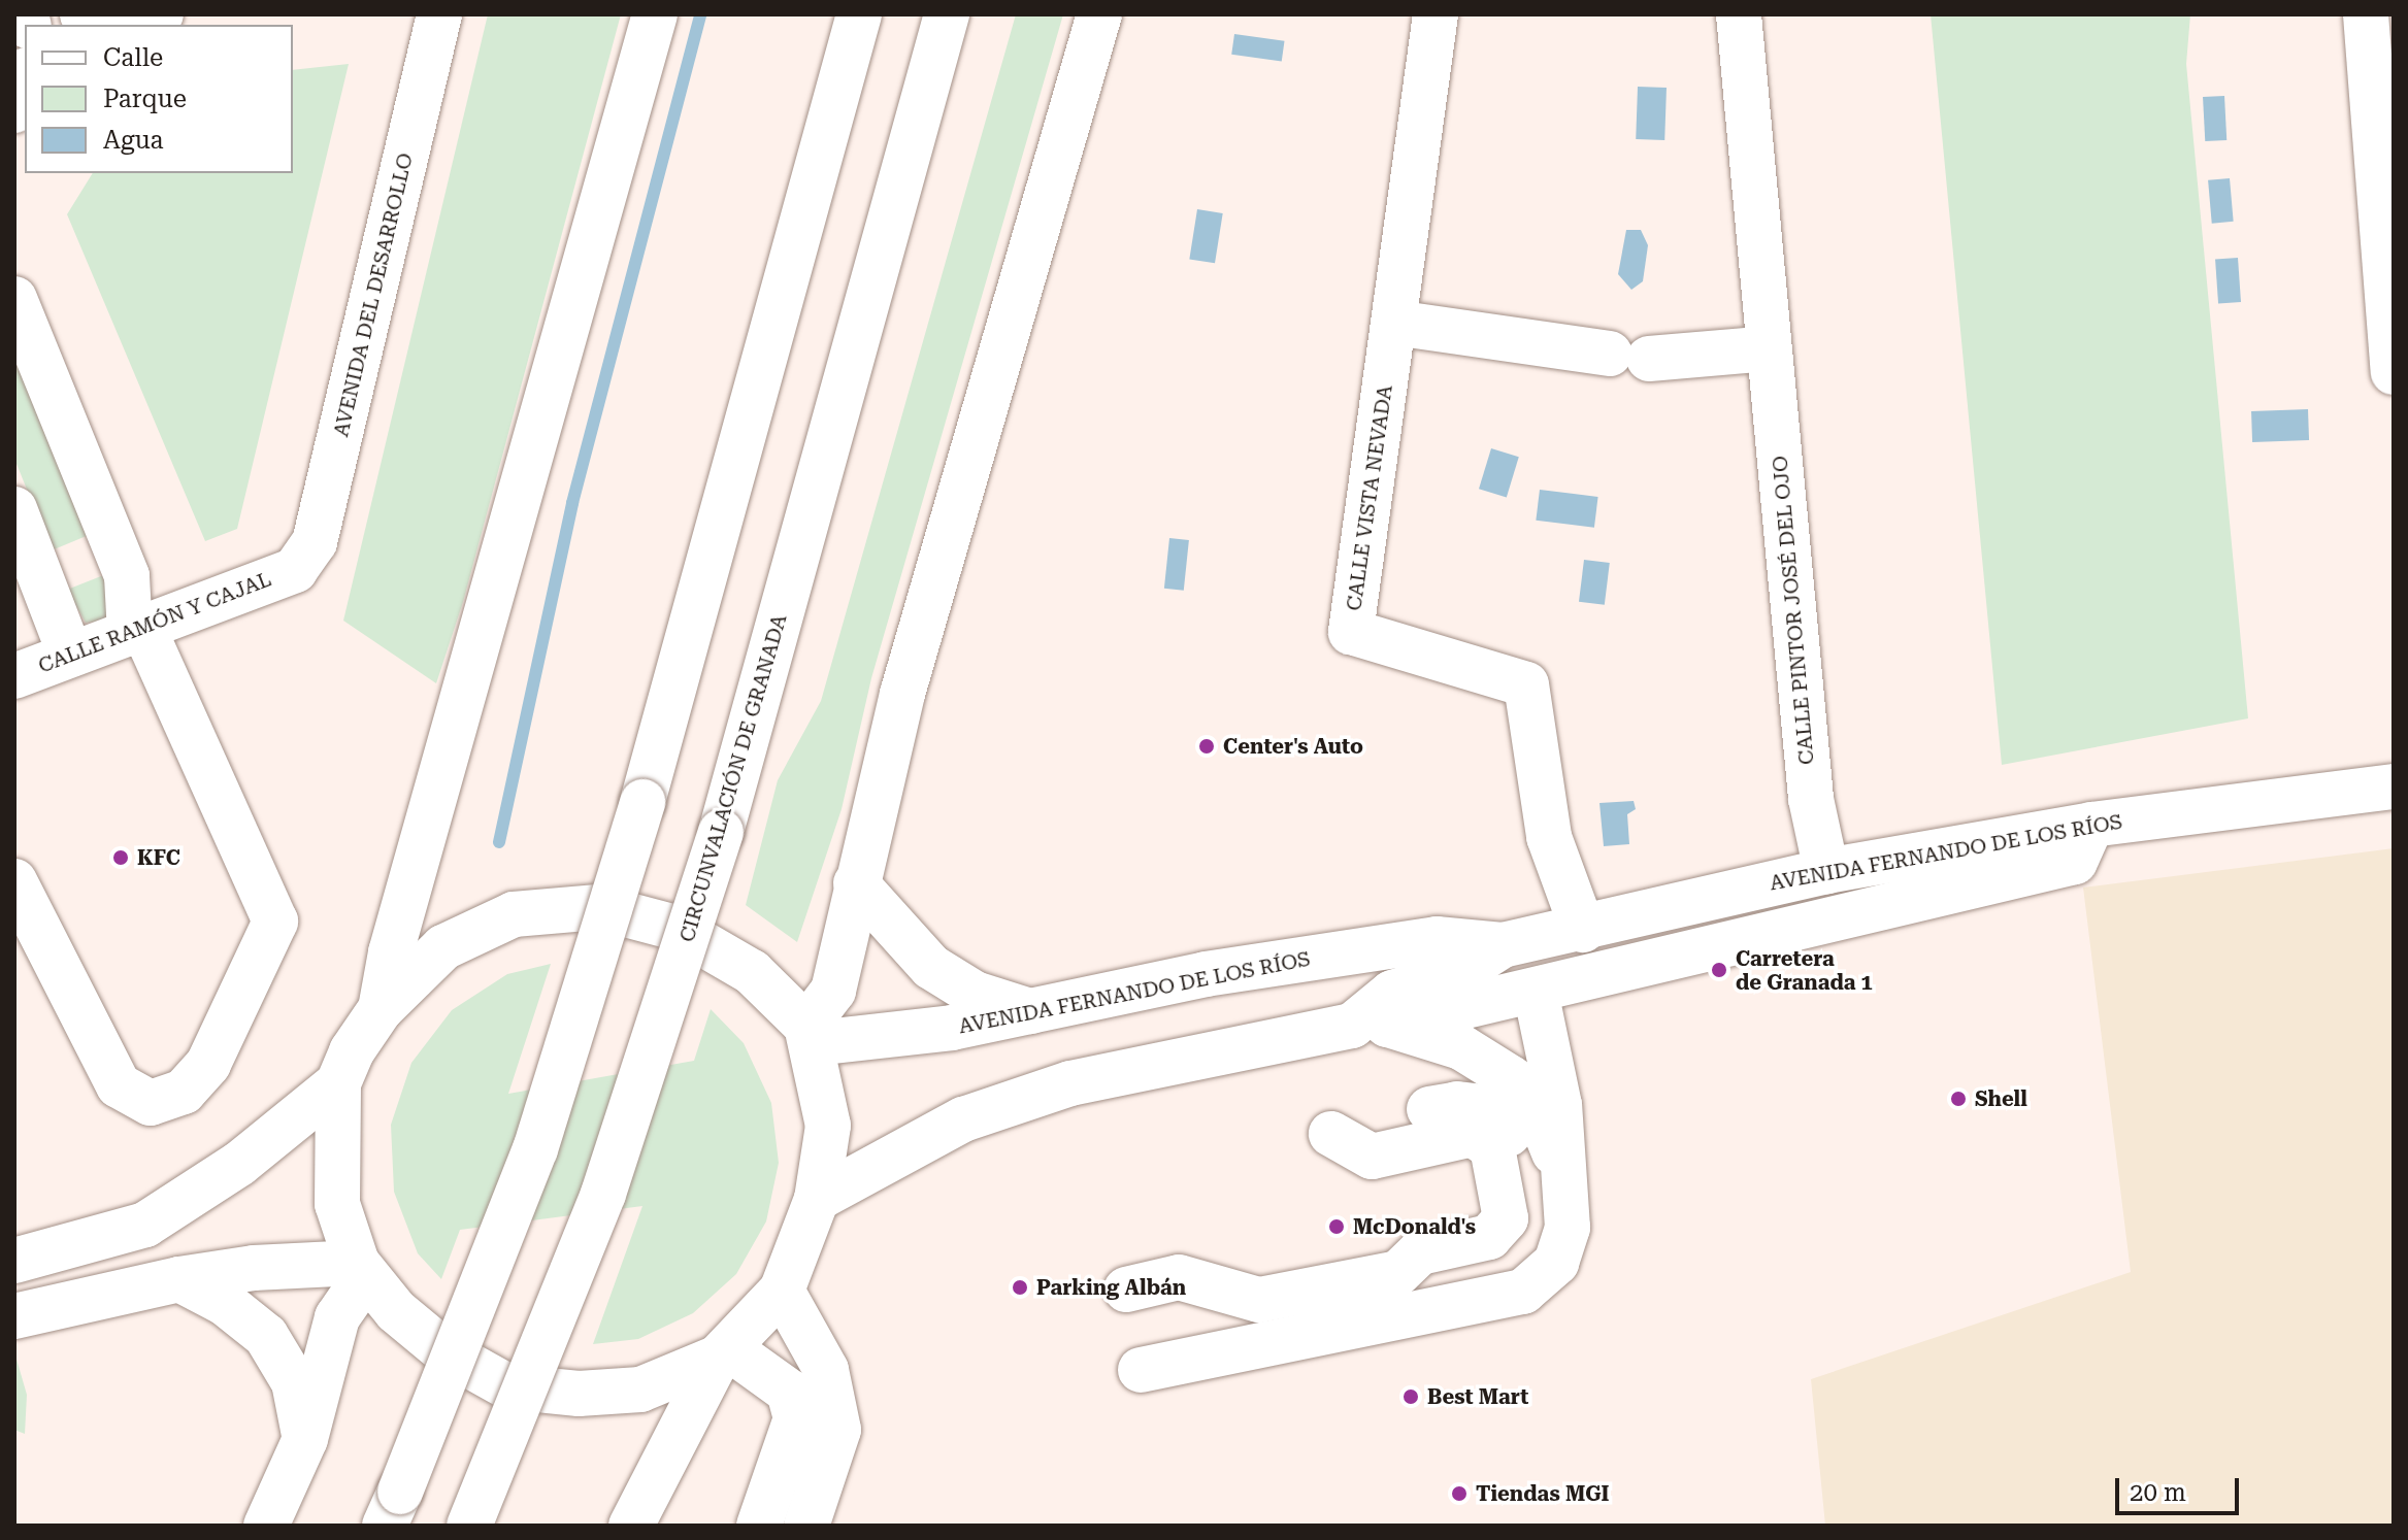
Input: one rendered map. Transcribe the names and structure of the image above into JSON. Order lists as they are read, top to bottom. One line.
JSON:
{"streets":{"main road":["AVENIDA DEL DESARROLLO","CALLE VISTA NEVADA","CALLE PINTOR JOSÉ DEL OJO","CALLE RAMÓN Y CAJAL","CIRCUNVALACIÓN DE GRANADA","AVENIDA FERNANDO DE LOS RÍOS"]},"crossings":[["AVENIDA DEL DESARROLLO","CALLE RAMÓN Y CAJAL"],["CALLE VISTA NEVADA","AVENIDA FERNANDO DE LOS RÍOS"],["CALLE PINTOR JOSÉ DEL OJO","AVENIDA FERNANDO DE LOS RÍOS"]],"places":["Center's Auto","KFC","Carretera de Granada 1","Shell","McDonald's","Parking Albán","Best Mart","Tiendas MGI"],"legend":["Calle","Parque","Agua"],"scale_bar":"20 m"}
